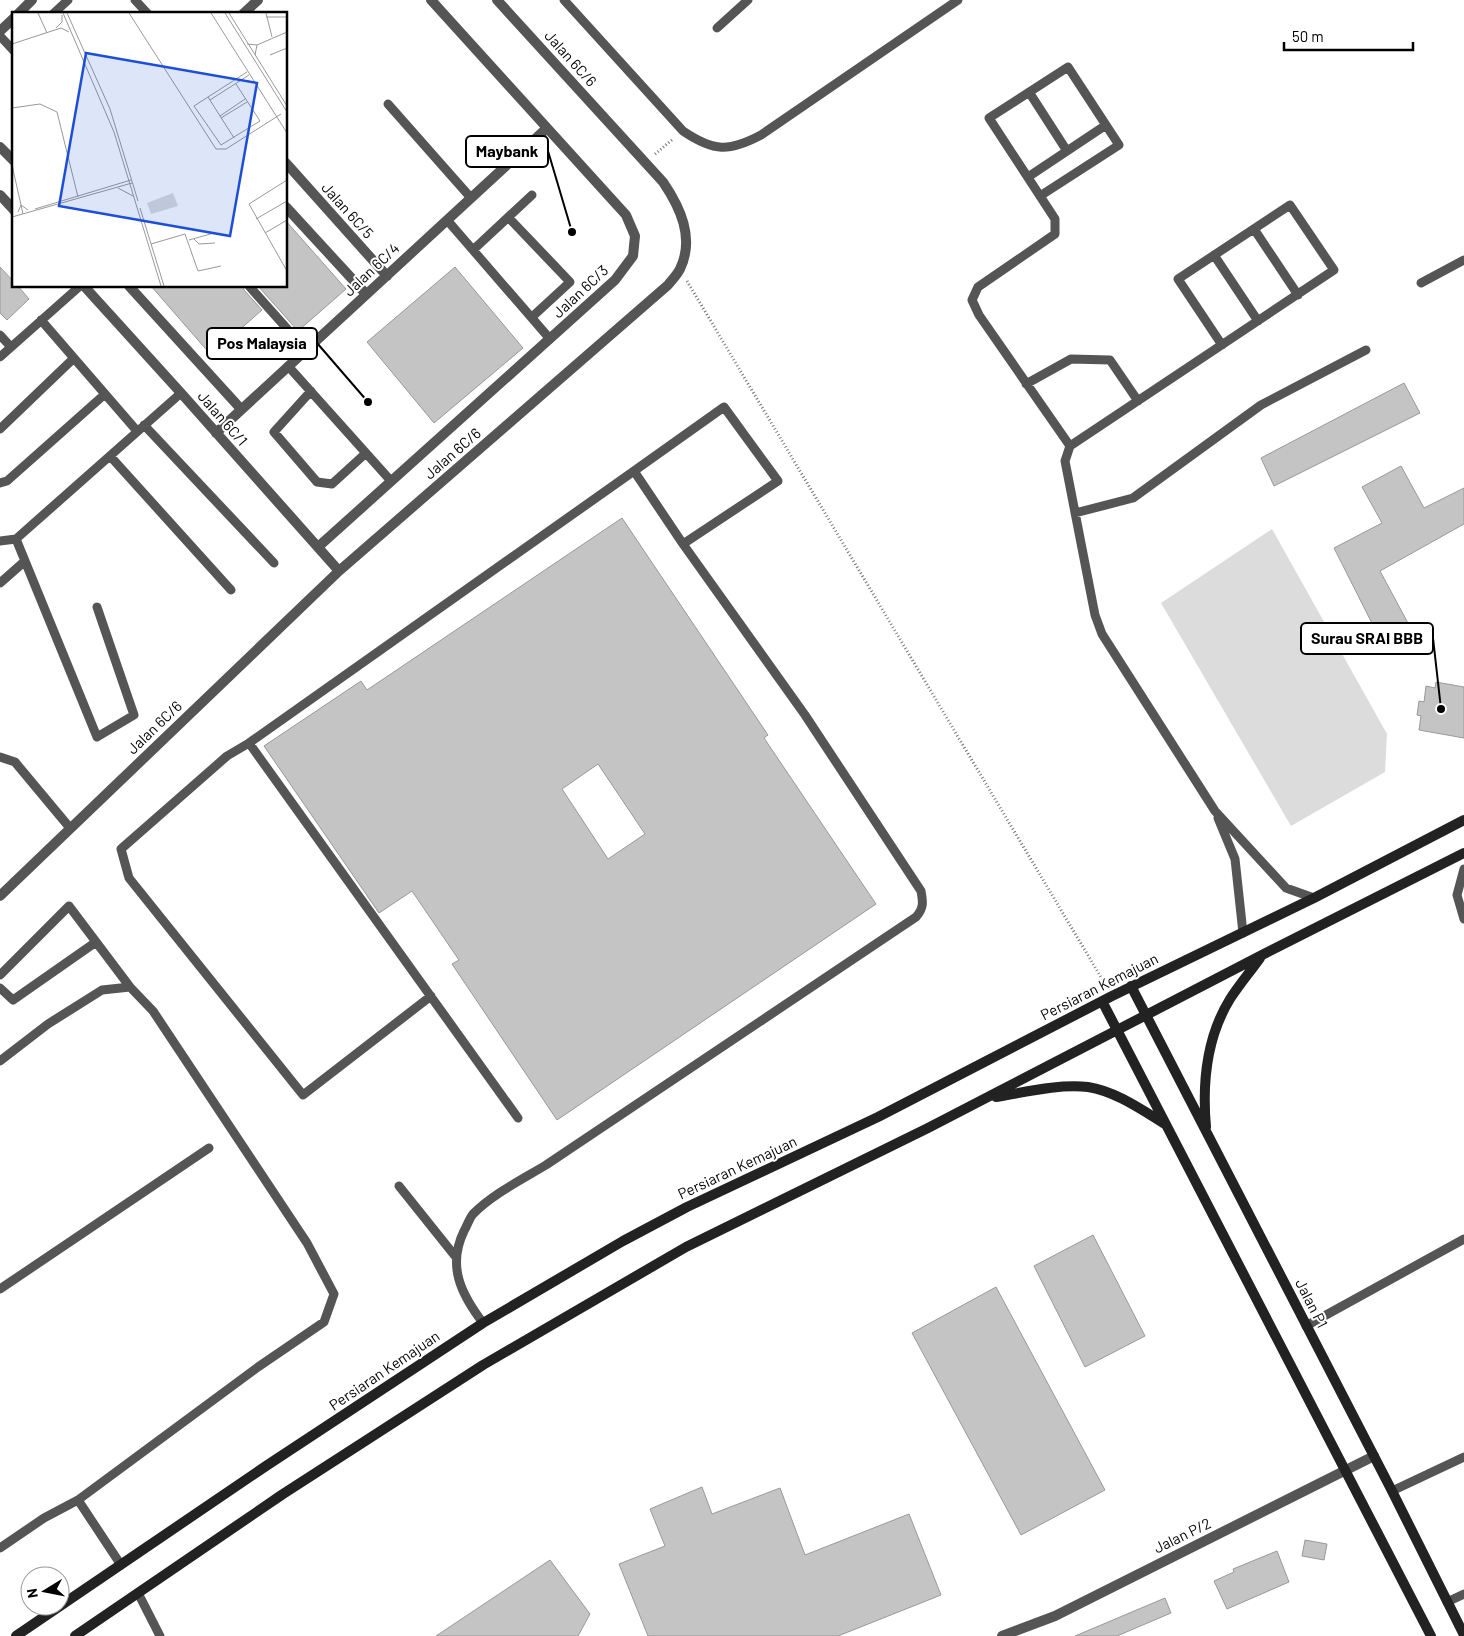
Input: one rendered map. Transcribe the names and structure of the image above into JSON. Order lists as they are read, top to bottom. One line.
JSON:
{"streets":{"main road":["Persiaran Kemajuan","Jalan P1"],"street":["Jalan 6C/6","Jalan 6C/5","Jalan 6C/4","Jalan 6C/3","Jalan 6C/1","Jalan P/2"]},"crossings":[["Jalan 6C/6","Jalan 6C/1"],["Jalan 6C/5","Jalan 6C/4"],["Jalan 6C/4","Jalan 6C/3"],["Jalan 6C/4","Jalan 6C/1"],["Jalan 6C/3","Jalan 6C/1"],["Persiaran Kemajuan","Jalan P1"],["Jalan P1","Jalan P/2"]],"places":["Maybank","Pos Malaysia","Surau SRAI BBB"],"scale_bar":"50 m","north":"left"}
